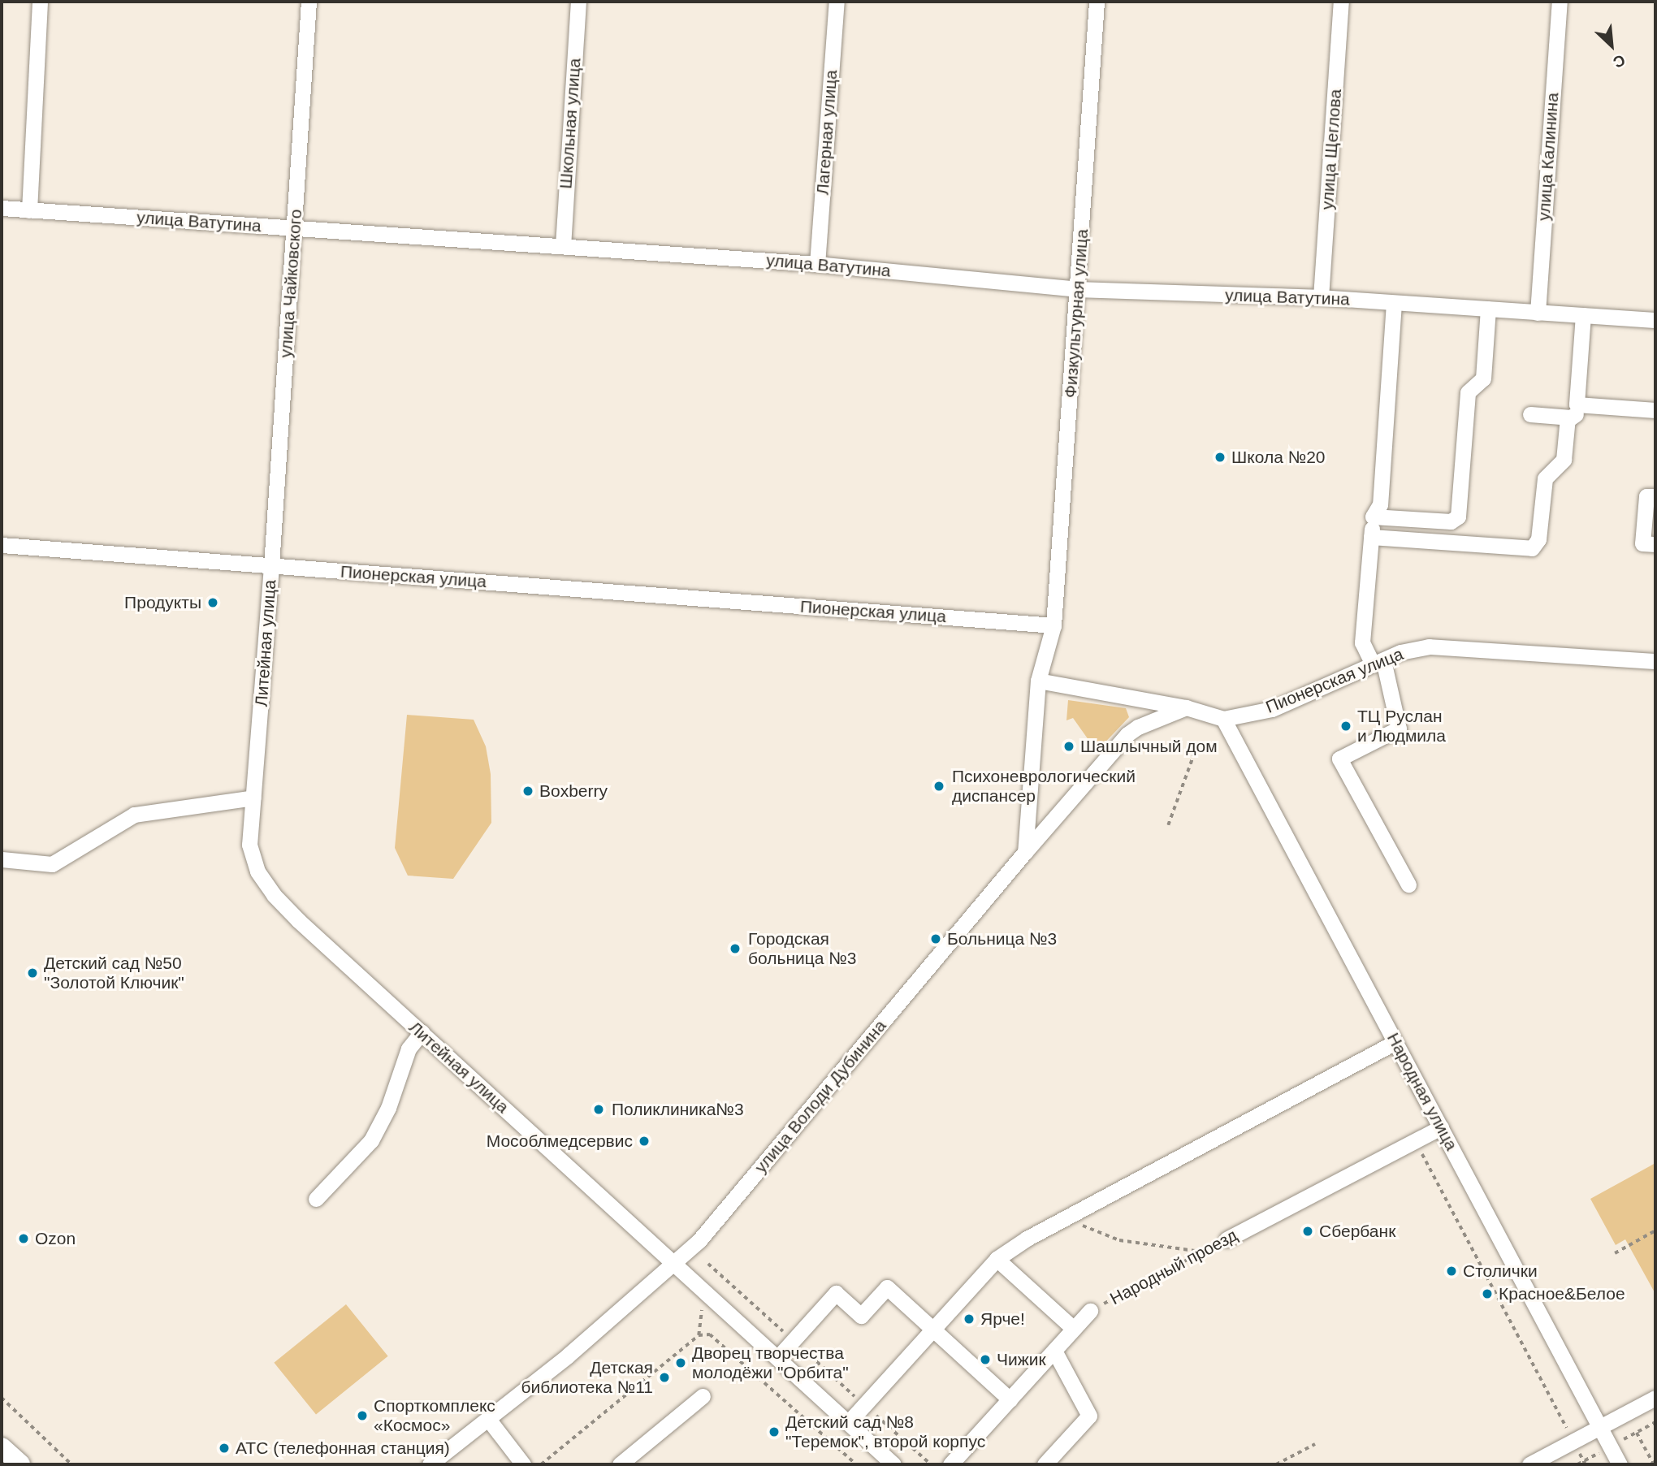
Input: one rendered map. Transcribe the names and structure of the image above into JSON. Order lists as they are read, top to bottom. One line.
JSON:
{"streets":{"street":["Школьная улица","Лагерная улица","улица Щеглова","улица Калинина","улица Ватутина","улица Чайковского","Физкультурная улица","Пионерская улица","Литейная улица","Народная улица","улица Володи Дубинина","Народный проезд"]},"crossings":[["Школьная улица","улица Ватутина"],["Лагерная улица","улица Ватутина"],["улица Щеглова","улица Ватутина"],["улица Калинина","улица Ватутина"],["улица Ватутина","улица Чайковского"],["улица Ватутина","Физкультурная улица"],["улица Чайковского","Пионерская улица"],["улица Чайковского","Литейная улица"],["Физкультурная улица","Пионерская улица"],["Пионерская улица","Литейная улица"],["Пионерская улица","Народная улица"],["Пионерская улица","улица Володи Дубинина"],["Литейная улица","улица Володи Дубинина"],["Народная улица","Народный проезд"]],"places":["Школа №20","Продукты","ТЦ Руслан и Людмила","Шашлычный дом","Психоневрологический диспансер","Boxberry","Больница №3","Городская больница №3","Детский сад №50 \"Золотой Ключик\"","Поликлиника№3","Мособлмедсервис","Сбербанк","Ozon","Столички","Красное&Белое","Ярче!","Чижик","Дворец творчества молодёжи \"Орбита\"","Детская библиотека №11","Спорткомплекс «Космос»","Детский сад №8 \"Теремок\", второй корпус","АТС (телефонная станция)"],"north":"bottom right"}
